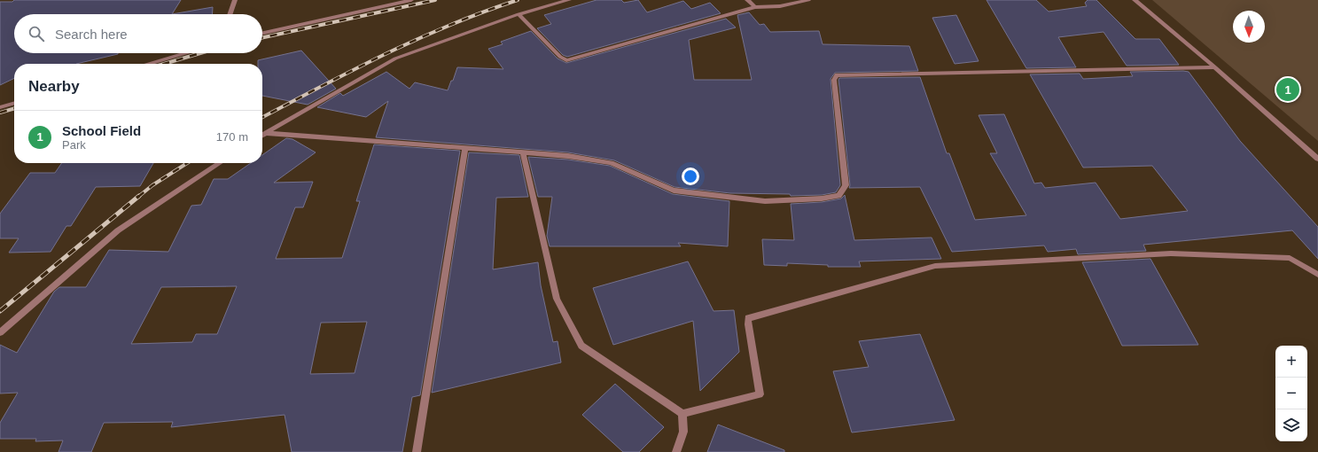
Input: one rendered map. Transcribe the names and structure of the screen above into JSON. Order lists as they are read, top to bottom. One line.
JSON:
{"north":"bottom","page":{"search":"Search here","heading":"Nearby","pins":"1","list":[{"mark":"1","name":"School Field","note":"Park","value":"170 m"}],"map_buttons":["+","−"]}}
